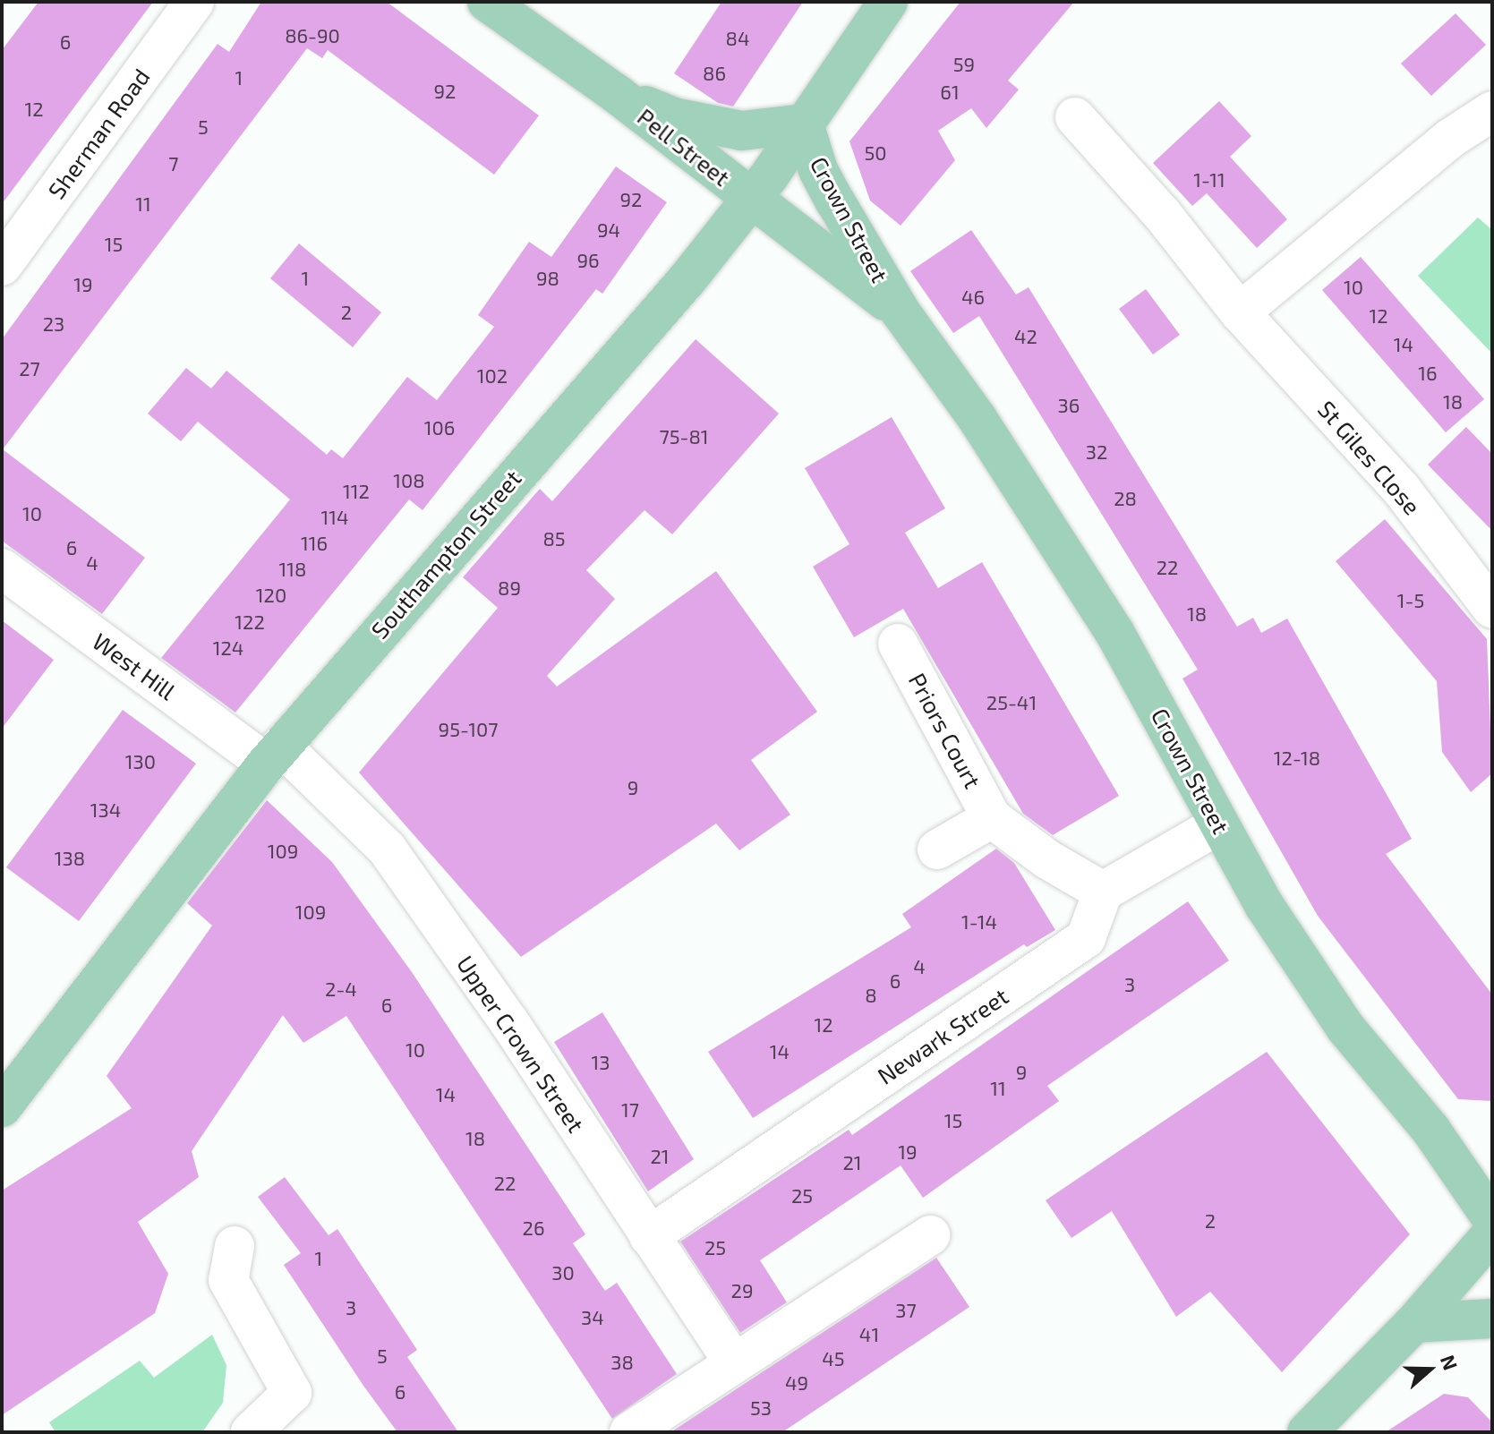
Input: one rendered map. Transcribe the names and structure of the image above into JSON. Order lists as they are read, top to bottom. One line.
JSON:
{"streets":{"main road":["Pell Street","Crown Street","Southampton Street"],"street":["Sherman Road","St Giles Close","West Hill","Priors Court","Newark Street","Upper Crown Street"]},"crossings":[["Pell Street","Crown Street"],["Pell Street","Southampton Street"],["Crown Street","Southampton Street"],["Southampton Street","West Hill"],["Southampton Street","Upper Crown Street"],["West Hill","Upper Crown Street"],["Priors Court","Newark Street"],["Newark Street","Upper Crown Street"]],"house_numbers":["86-90","84","6","59","86","1","92","61","12","5","50","7","1-11","92","11","94","15","96","1","98","19","10","46","2","12","23","42","14","27","16","102","18","36","106","75-81","32","108","112","28","10","114","85","116","6","4","22","118","89","120","1-5","18","122","124","25-41","95-107","12-18","130","9","134","109","138","109","1-14","4","6","3","2-4","8","6","12","10","14","13","9","11","14","17","15","18","19","21","21","22","25","2","26","25","1","30","29","3","37","34","41","5","45","38","49","6","53"],"north":"right"}
